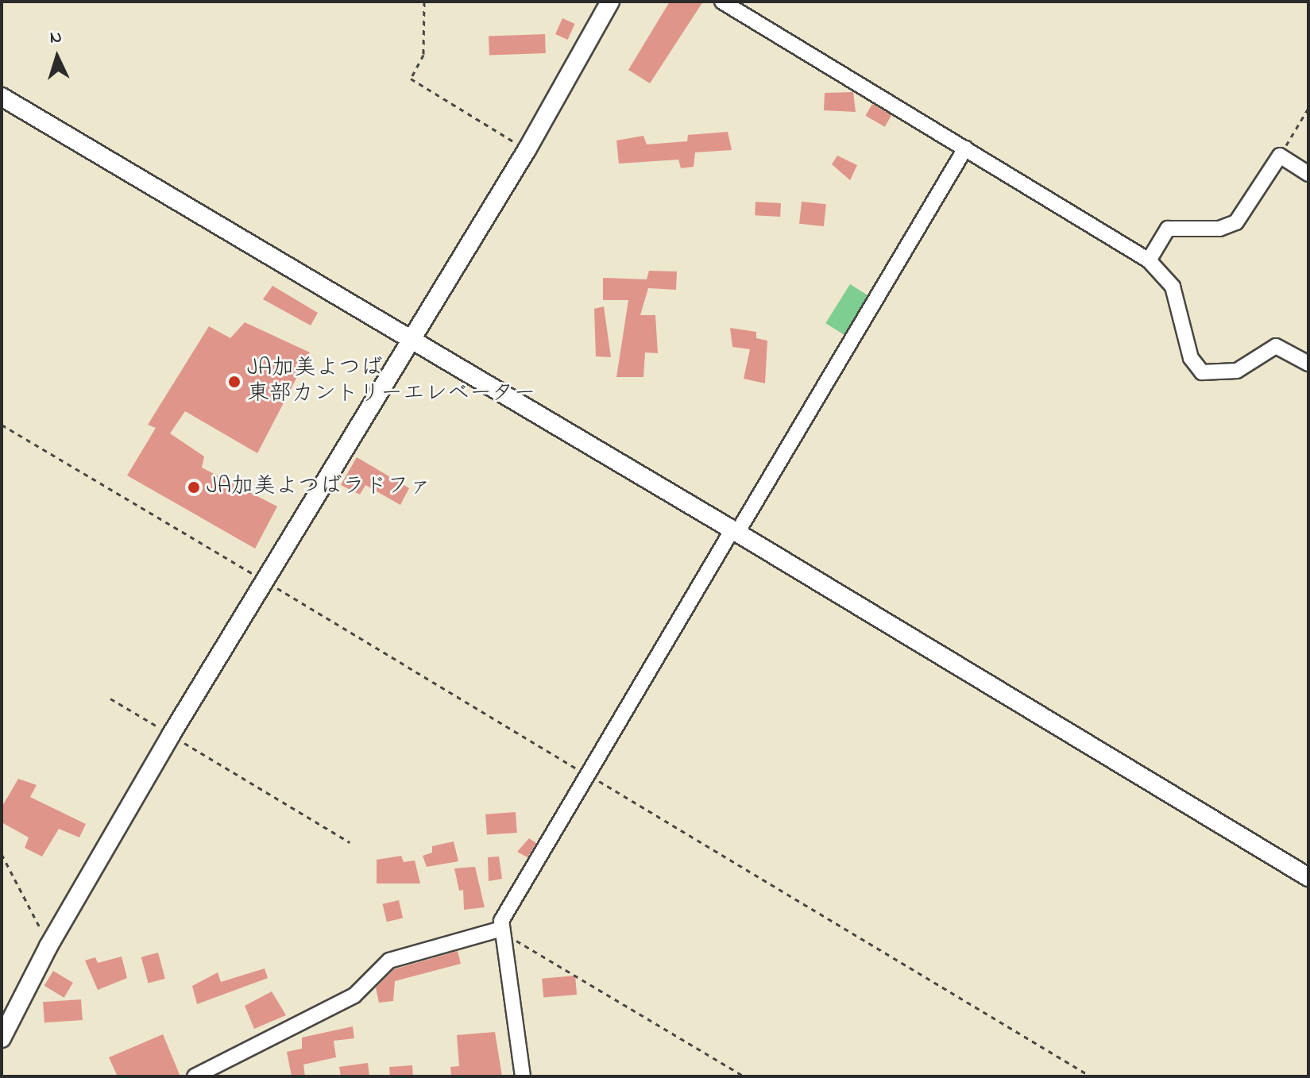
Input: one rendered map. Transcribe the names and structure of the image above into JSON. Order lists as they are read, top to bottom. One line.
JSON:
{"places":["JA加美よつば 東部カントリーエレベーター","JA加美よつばラドファ"],"north":"top"}
